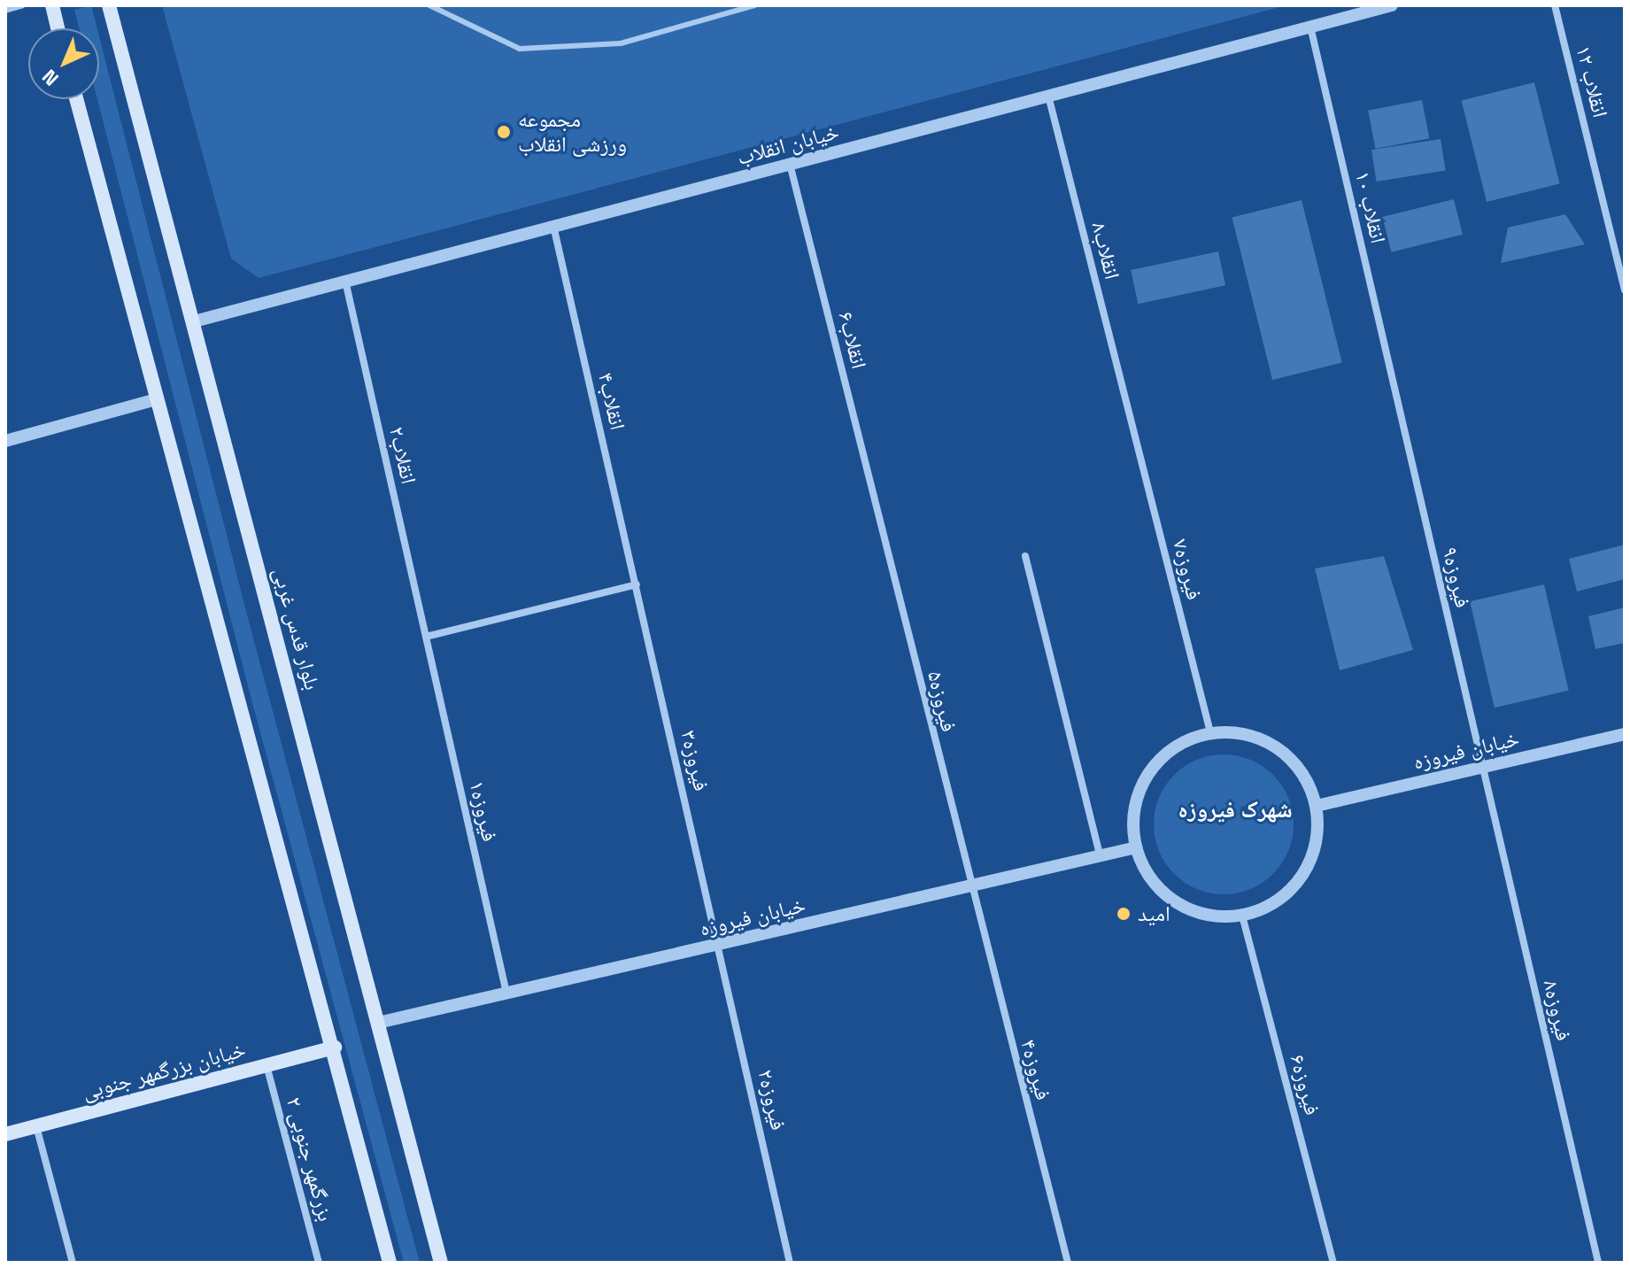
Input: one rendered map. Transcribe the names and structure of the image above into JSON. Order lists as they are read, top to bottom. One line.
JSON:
{"streets":{"main road":["بلوار قدس غربی","خیابان بزرگمهر جنوبی"],"street":["انقلاب ۱۲","خیابان انقلاب","انقلاب ۱۰","انقلاب۸","انقلاب۶","انقلاب۴","انقلاب۲","فیروزه۷","فیروزه۹","فیروزه۵","خیابان فیروزه","فیروزه۳","فیروزه۱","فیروزه۸","فیروزه۴","فیروزه۶","فیروزه۲","بزرگمهر جنوبی ۲"]},"crossings":[["خیابان انقلاب","انقلاب ۱۰"],["خیابان انقلاب","انقلاب۸"],["خیابان انقلاب","انقلاب۶"],["خیابان انقلاب","انقلاب۴"],["خیابان انقلاب","انقلاب۲"],["خیابان انقلاب","بلوار قدس غربی"],["انقلاب ۱۰","فیروزه۹"],["انقلاب۸","فیروزه۷"],["انقلاب۶","فیروزه۵"],["انقلاب۴","فیروزه۳"],["انقلاب۲","فیروزه۱"],["فیروزه۷","خیابان فیروزه"],["فیروزه۷","فیروزه۶"],["فیروزه۹","خیابان فیروزه"],["فیروزه۹","فیروزه۸"],["بلوار قدس غربی","خیابان فیروزه"],["فیروزه۵","خیابان فیروزه"],["فیروزه۵","فیروزه۴"],["خیابان فیروزه","فیروزه۳"],["خیابان فیروزه","فیروزه۱"],["خیابان فیروزه","فیروزه۸"],["خیابان فیروزه","فیروزه۴"],["خیابان فیروزه","فیروزه۶"],["خیابان فیروزه","فیروزه۲"],["فیروزه۳","فیروزه۲"],["خیابان بزرگمهر جنوبی","بزرگمهر جنوبی ۲"]],"districts":["شهرک فیروزه"],"places":["مجموعه ورزشی انقلاب","امید"],"north":"bottom left"}
